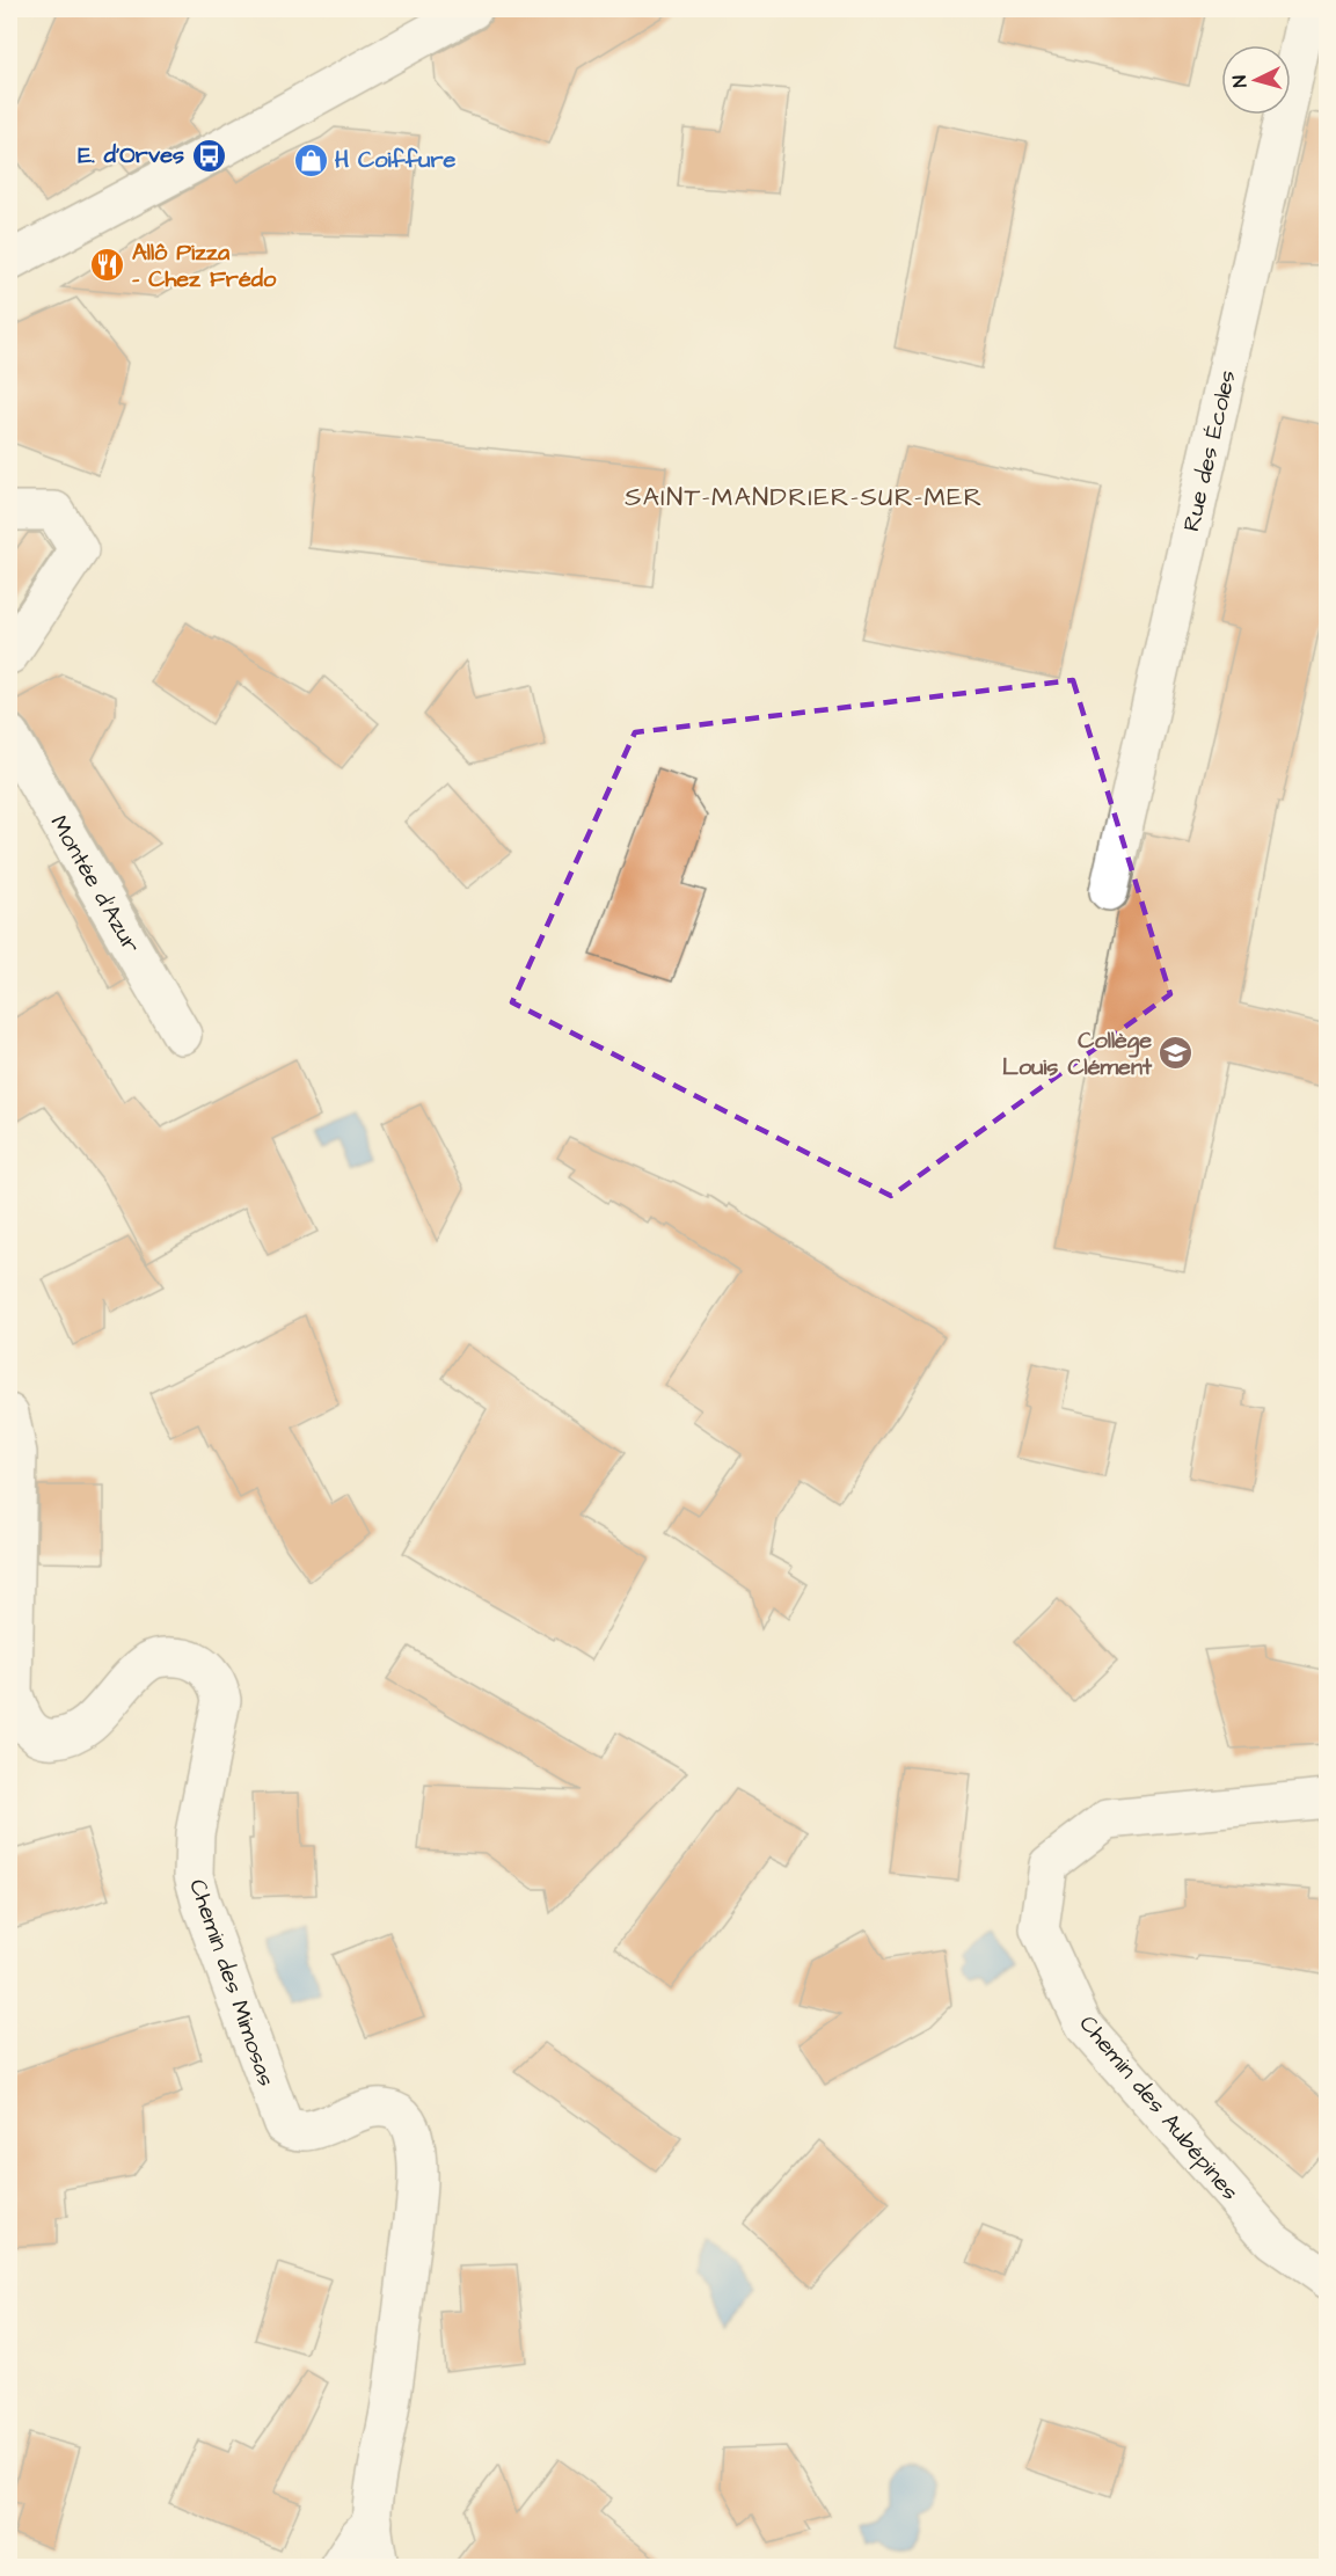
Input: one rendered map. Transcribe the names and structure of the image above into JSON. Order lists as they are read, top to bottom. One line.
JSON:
{"streets":{"street":["Rue des Écoles","Montée d'Azur","Chemin des Mimosas","Chemin des Aubépines"]},"districts":["SAINT-MANDRIER-SUR-MER"],"places":{"bus stop":["E. d'Orves"],"shop":["H Coiffure"],"restaurant":["Allô Pizza - Chez Frédo"],"school or university":["Collège Louis Clément"]},"north":"left"}
